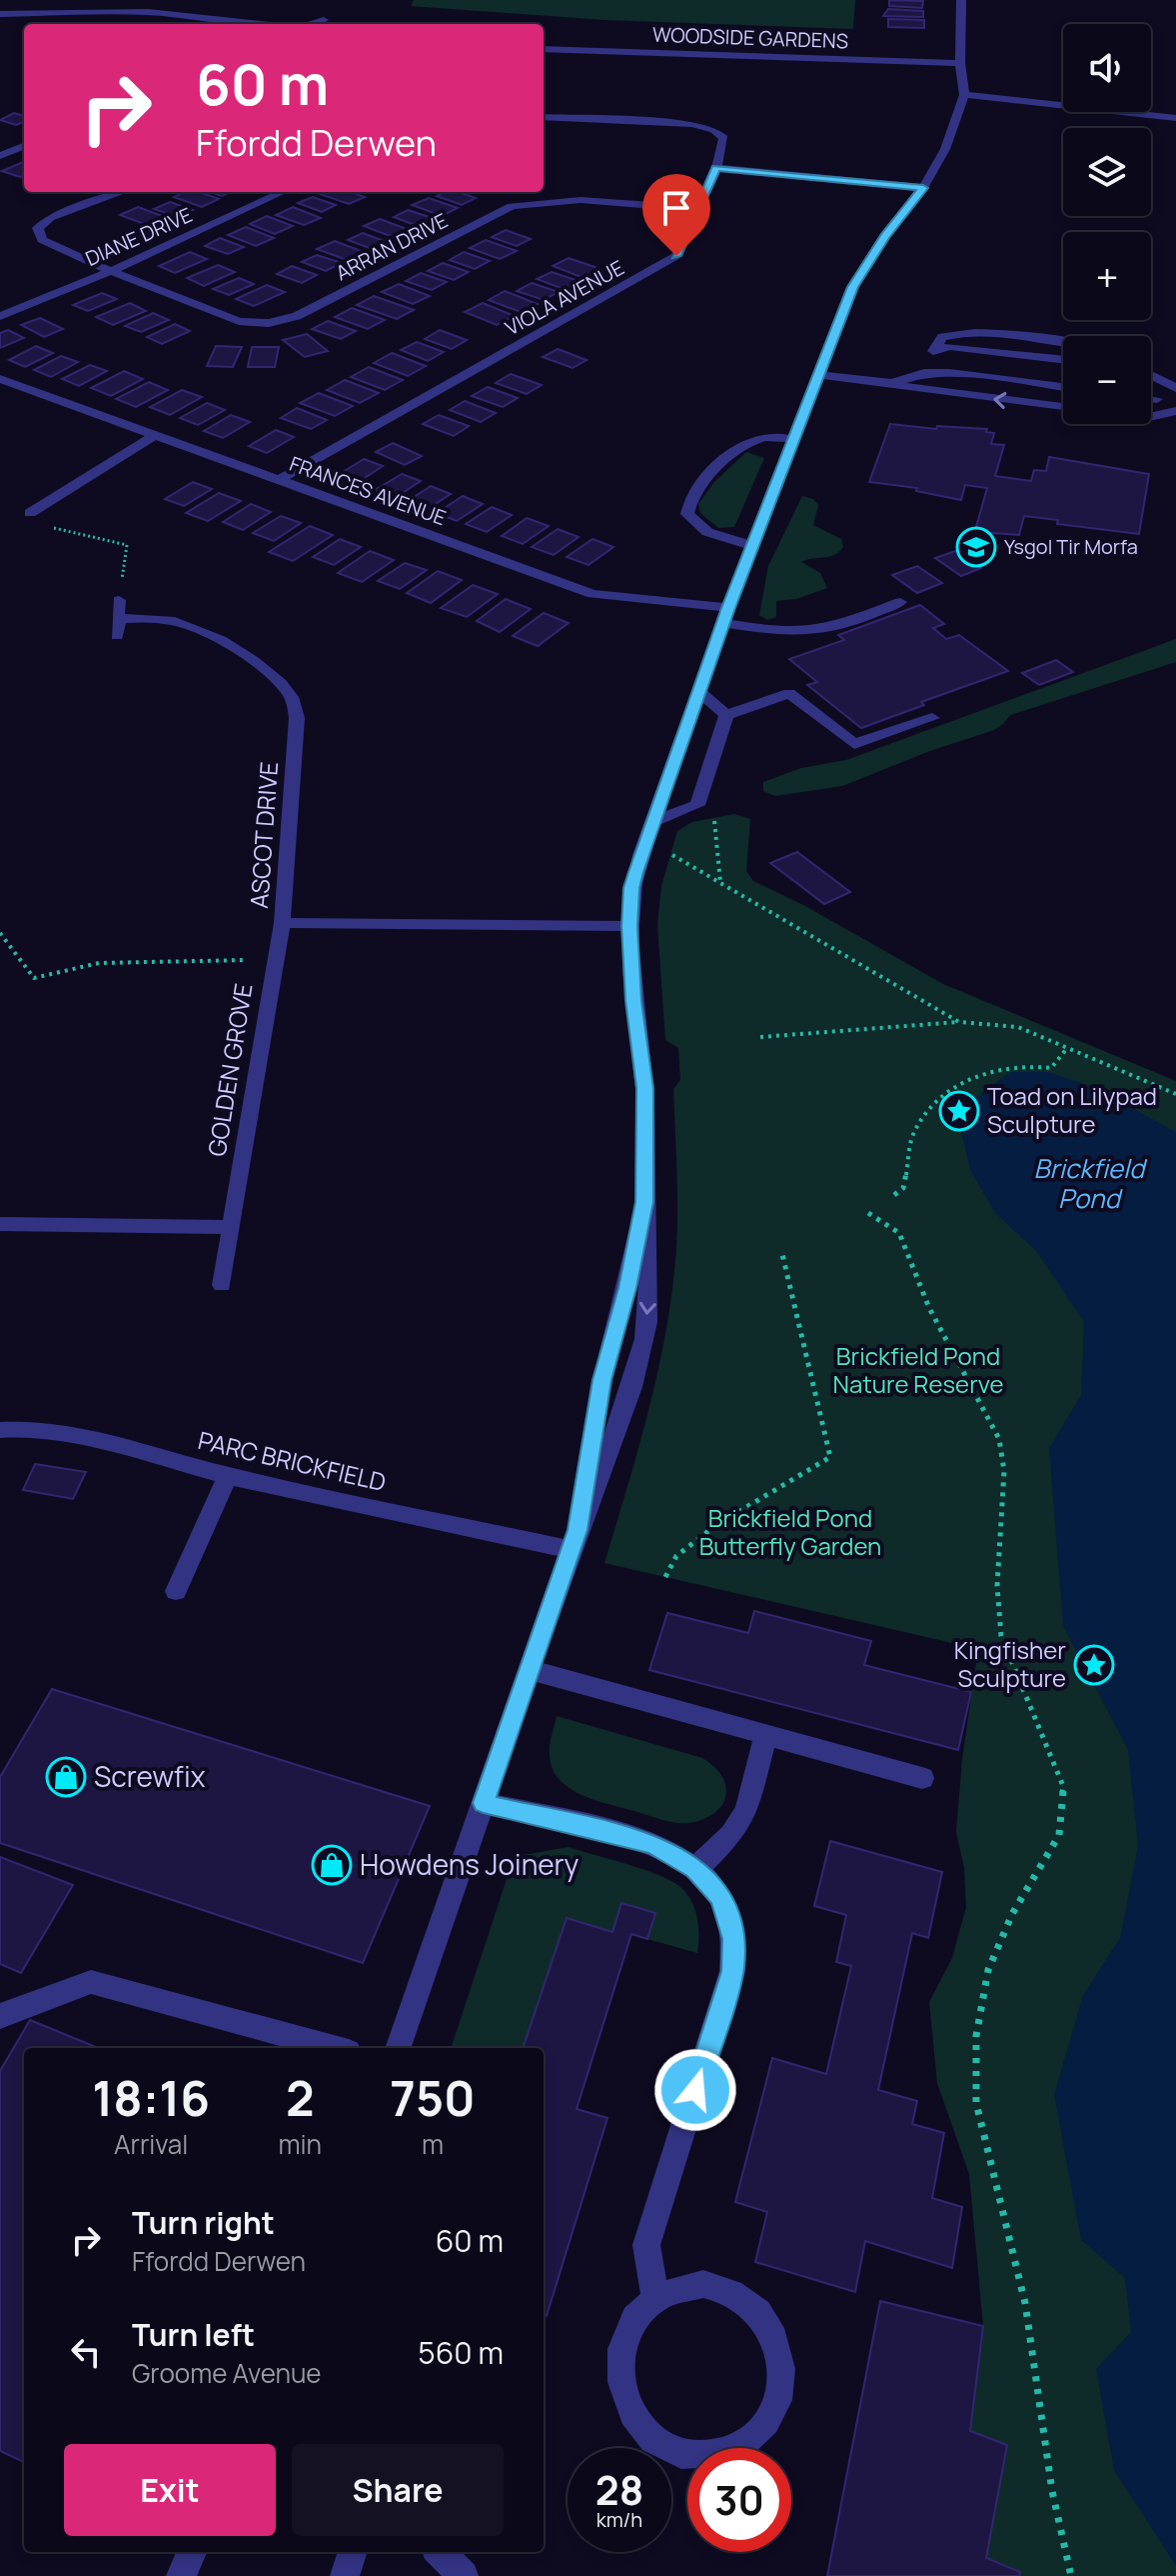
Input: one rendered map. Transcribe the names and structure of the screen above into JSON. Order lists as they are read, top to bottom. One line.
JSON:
{"streets":{"street":["WOODSIDE GARDENS","DIANE DRIVE","ARRAN DRIVE","VIOLA AVENUE","FRANCES AVENUE","ASCOT DRIVE","GOLDEN GROVE","PARC BRICKFIELD"]},"crossings":[["DIANE DRIVE","ARRAN DRIVE"],["ARRAN DRIVE","VIOLA AVENUE"],["VIOLA AVENUE","FRANCES AVENUE"],["ASCOT DRIVE","GOLDEN GROVE"]],"water":["Brickfield Pond"],"parks":["Brickfield Pond Nature Reserve","Brickfield Pond Butterfly Garden"],"places":{"school or university":["Ysgol Tir Morfa"],"place":["Toad on Lilypad Sculpture","Kingfisher Sculpture"],"shop":["Screwfix","Howdens Joinery"]},"page":{"map_buttons":["+","−"],"turn":["60 m","Ffordd Derwen"],"eta":["18:16","Arrival","2","min","750","m"],"list":[{"name":"Turn right","note":"Ffordd Derwen","value":"60 m"},{"name":"Turn left","note":"Groome Avenue","value":"560 m"}],"buttons":["Exit","Share"],"speed":"28 km/h","limit":"30"}}
